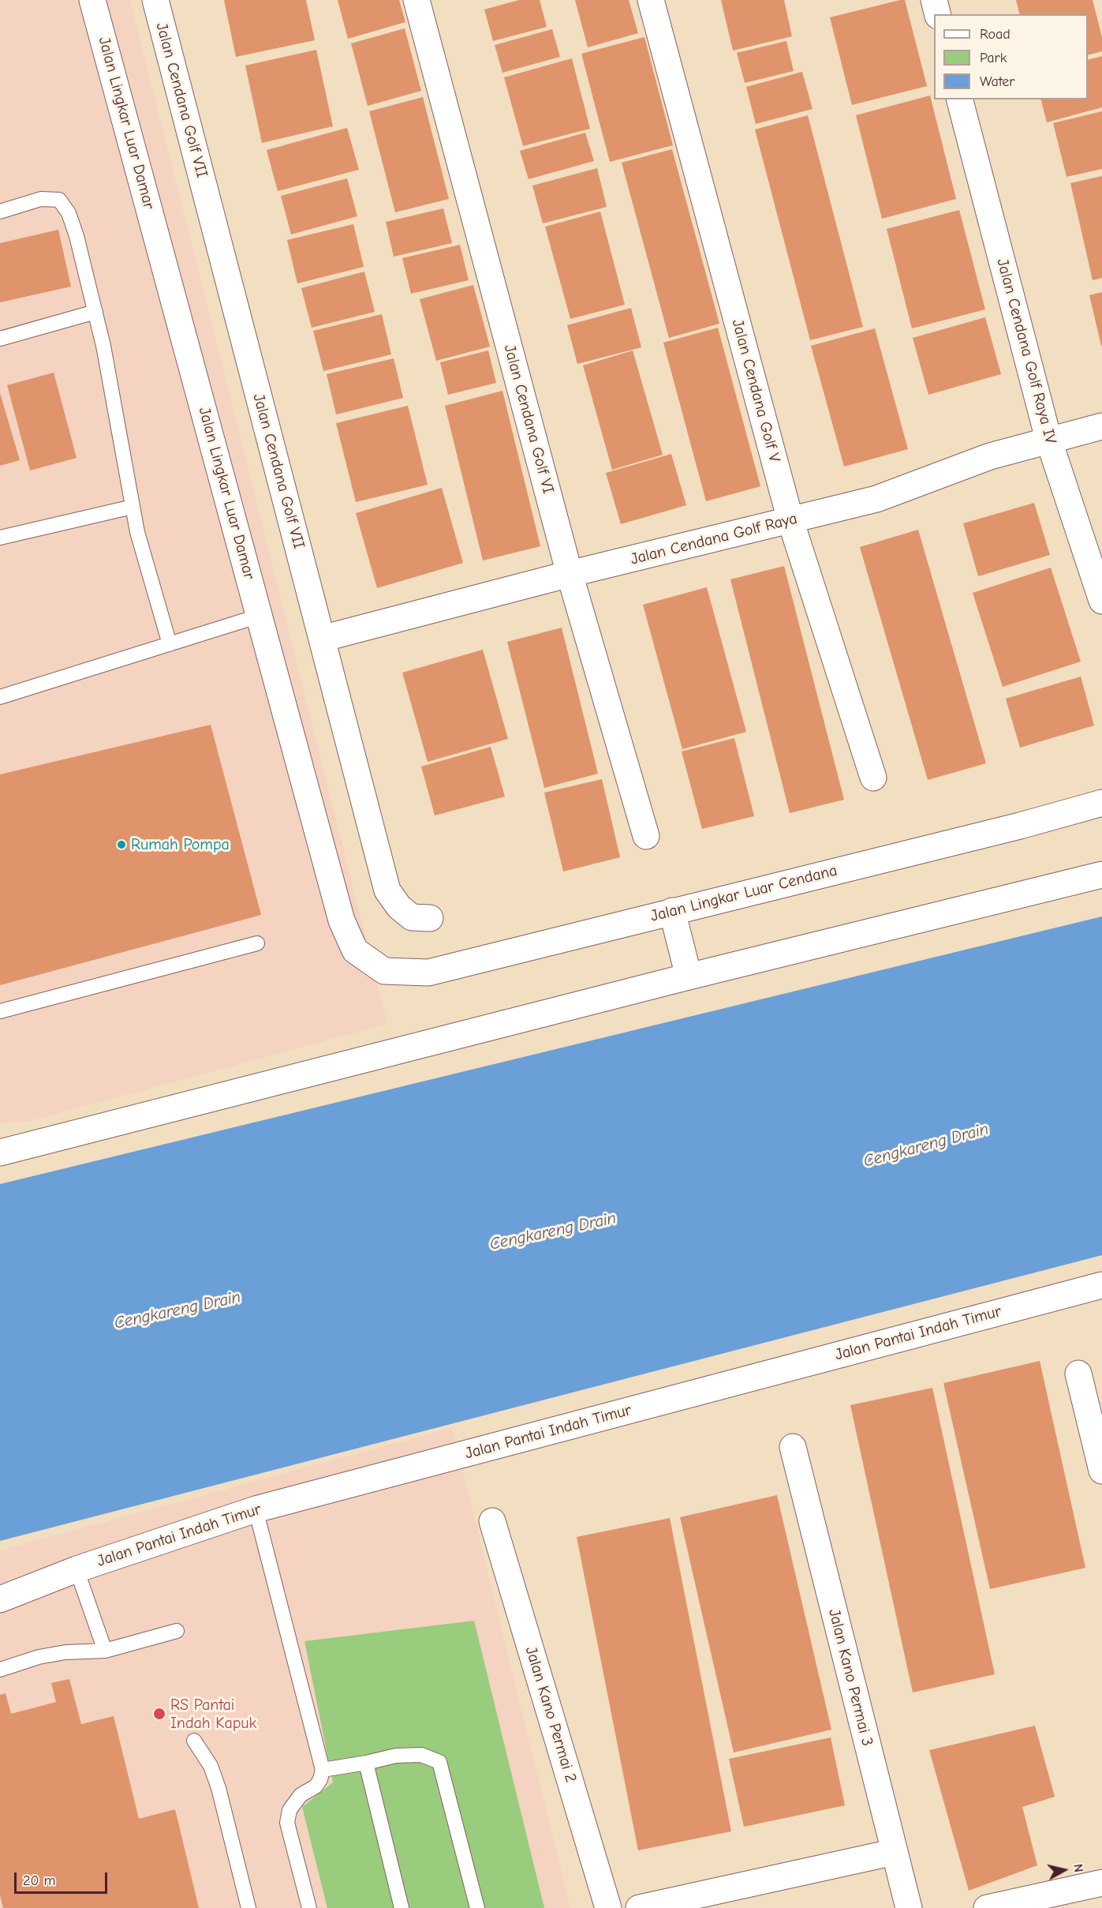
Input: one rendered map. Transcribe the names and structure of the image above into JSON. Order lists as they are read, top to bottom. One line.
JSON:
{"streets":{"street":["Jalan Cendana Golf VII","Jalan Lingkar Luar Damar","Jalan Cendana Golf Raya IV","Jalan Cendana Golf V","Jalan Cendana Golf VI","Jalan Cendana Golf Raya","Jalan Lingkar Luar Cendana","Jalan Pantai Indah Timur","Jalan Kano Permai 3","Jalan Kano Permai 2"]},"crossings":[["Jalan Cendana Golf VII","Jalan Cendana Golf Raya"],["Jalan Lingkar Luar Damar","Jalan Lingkar Luar Cendana"],["Jalan Cendana Golf Raya IV","Jalan Cendana Golf Raya"],["Jalan Cendana Golf V","Jalan Cendana Golf Raya"],["Jalan Cendana Golf VI","Jalan Cendana Golf Raya"]],"water":["Cengkareng Drain"],"places":["Rumah Pompa","RS Pantai Indah Kapuk"],"legend":["Road","Park","Water"],"scale_bar":"20 m","north":"right"}
